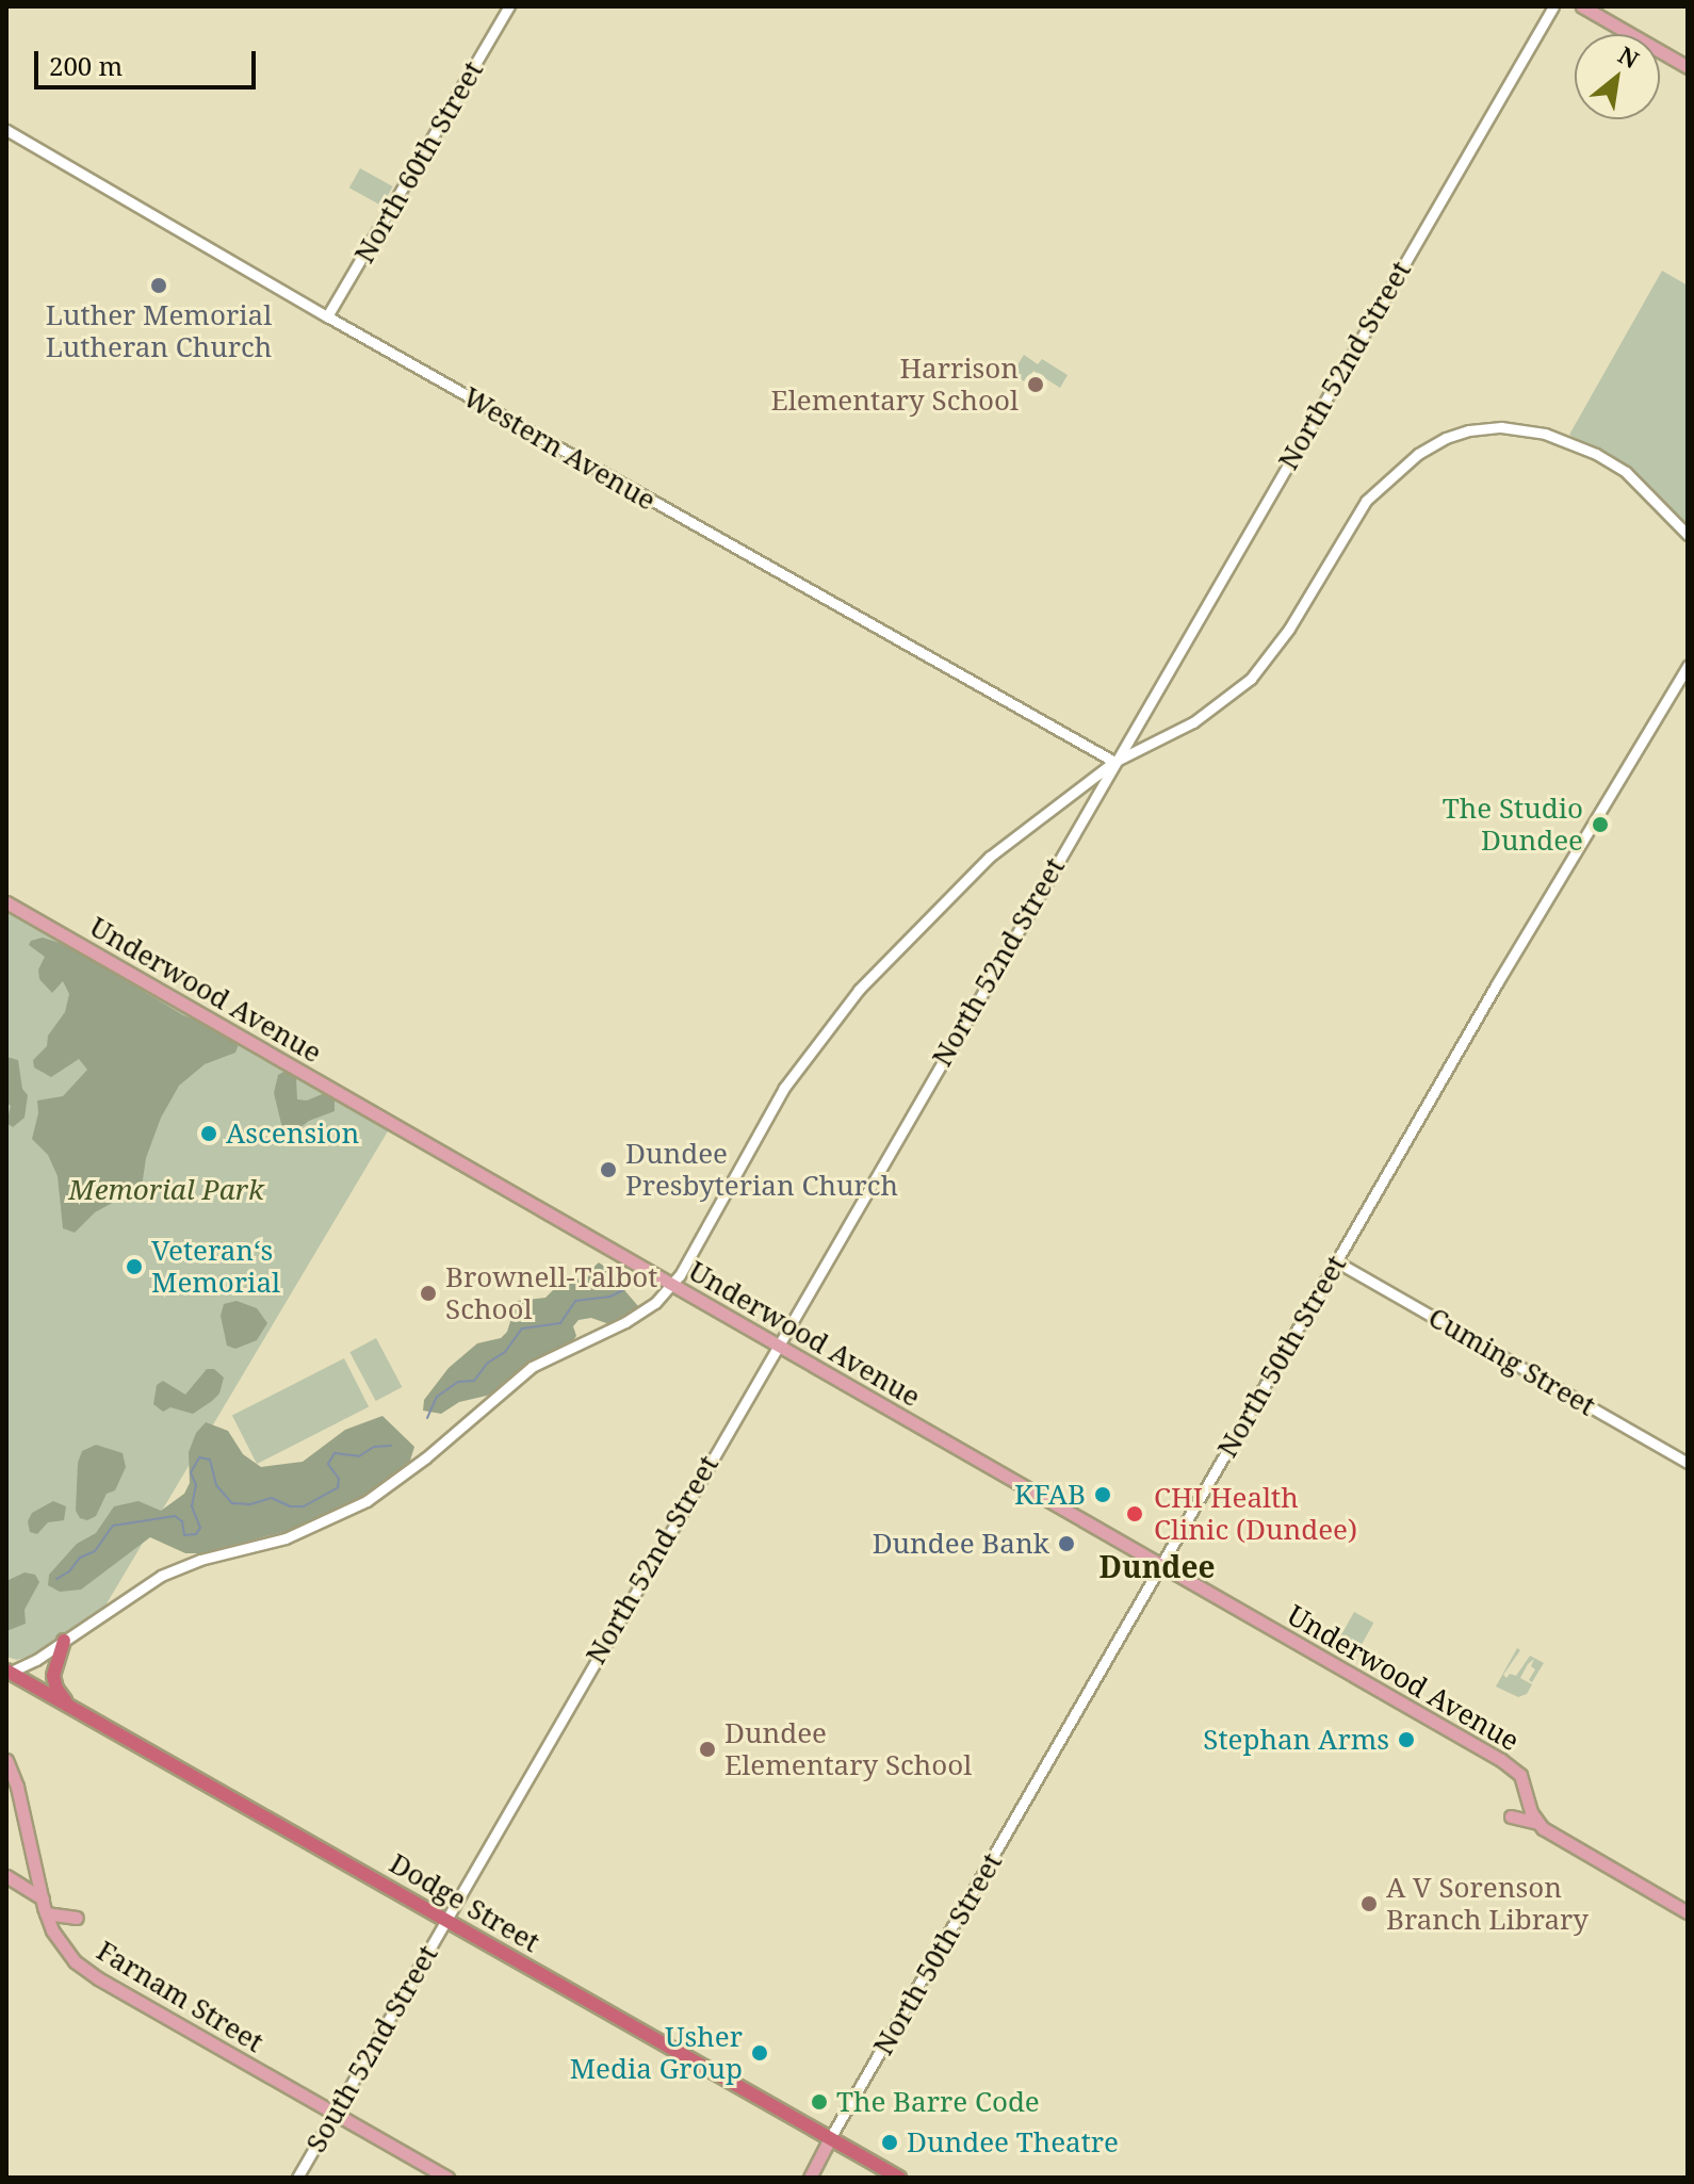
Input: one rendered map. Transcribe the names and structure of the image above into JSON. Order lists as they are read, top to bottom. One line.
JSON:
{"streets":{"highway":["Dodge Street"],"main road":["Underwood Avenue","Farnam Street"],"street":["North 60th Street","North 52nd Street","Western Avenue","North 50th Street","Cuming Street","South 52nd Street"]},"crossings":[["North 60th Street","Western Avenue"],["North 52nd Street","Western Avenue"],["North 52nd Street","Underwood Avenue"],["North 52nd Street","Dodge Street"],["North 52nd Street","South 52nd Street"],["Underwood Avenue","North 50th Street"],["North 50th Street","Cuming Street"],["North 50th Street","Dodge Street"],["Dodge Street","South 52nd Street"],["Farnam Street","South 52nd Street"]],"districts":["Dundee"],"parks":["Memorial Park"],"places":["Luther Memorial Lutheran Church","Harrison Elementary School","The Studio Dundee","Ascension","Dundee Presbyterian Church","Veteranʻs Memorial","Brownell-Talbot School","KFAB","CHI Health Clinic (Dundee)","Dundee Bank","Stephan Arms","Dundee Elementary School","A V Sorenson Branch Library","Usher Media Group","The Barre Code","Dundee Theatre"],"scale_bar":"200 m","north":"top right"}
